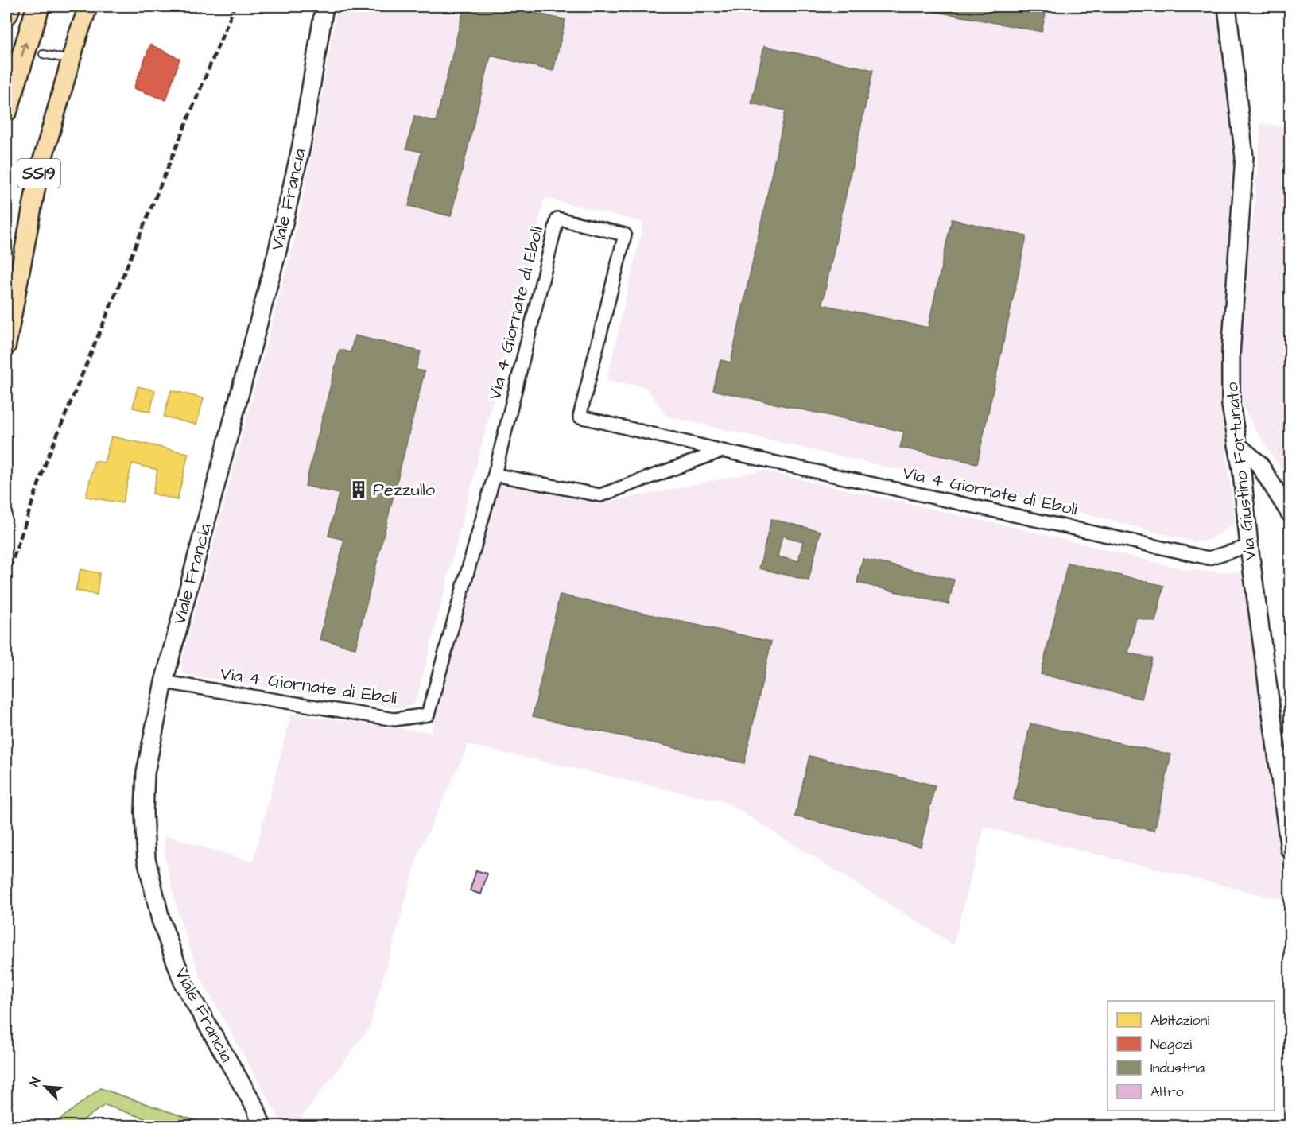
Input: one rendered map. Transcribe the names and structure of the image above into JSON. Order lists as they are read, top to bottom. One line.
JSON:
{"streets":{"main road":["SS19"],"street":["Viale Francia","Via 4 Giornate di Eboli","Via Giustino Fortunato"]},"crossings":[["Viale Francia","Via 4 Giornate di Eboli"],["Via 4 Giornate di Eboli","Via Giustino Fortunato"]],"places":{"building":["Pezzullo"]},"legend":["Abitazioni","Negozi","Industria","Altro"],"north":"top left"}
